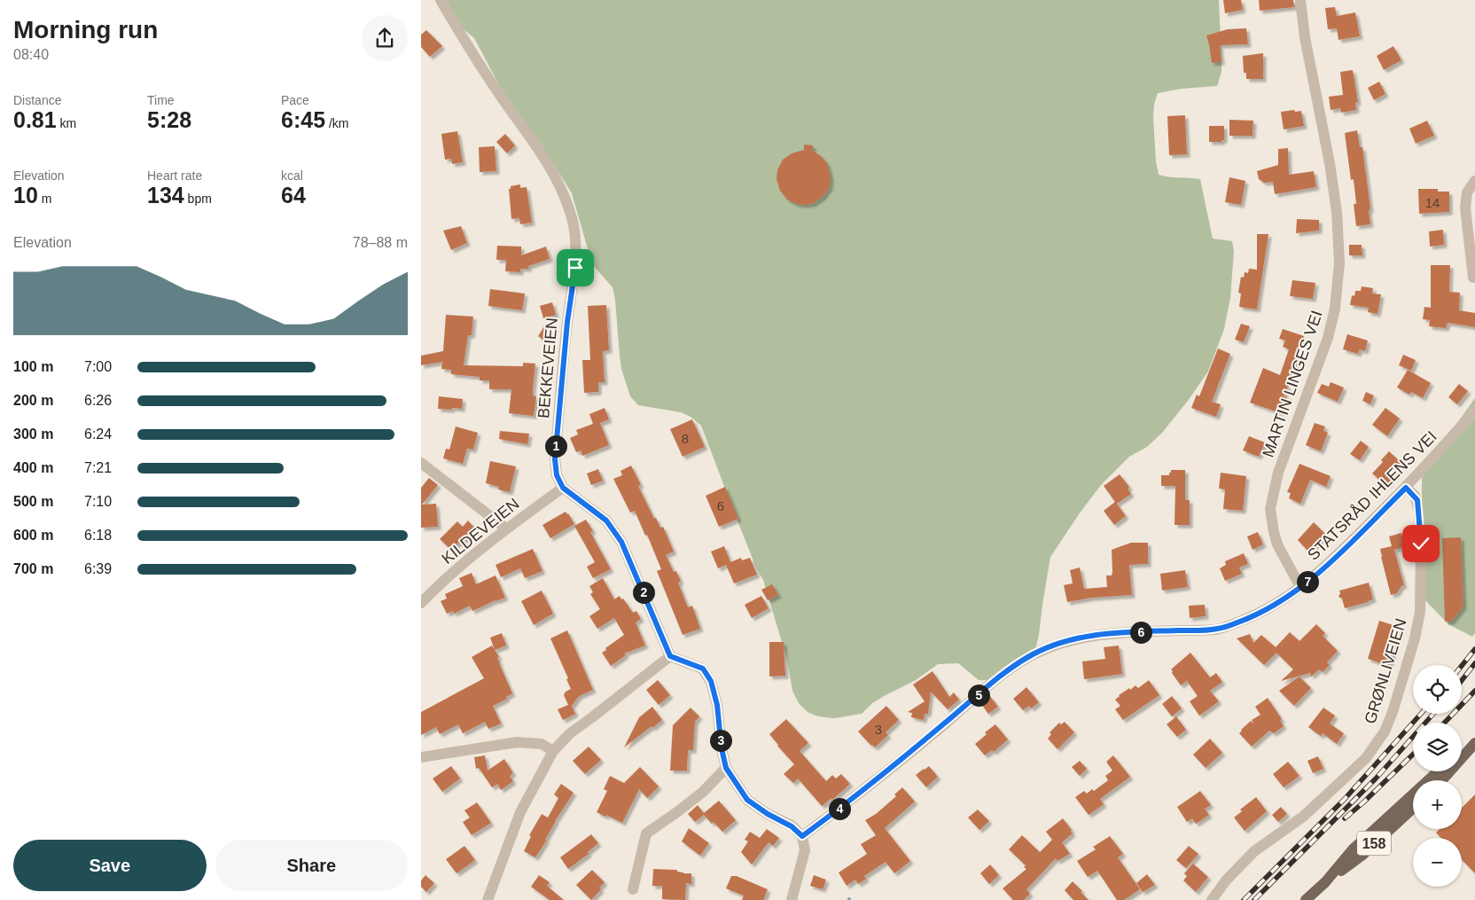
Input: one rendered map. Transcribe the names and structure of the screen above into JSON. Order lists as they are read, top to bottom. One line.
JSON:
{"streets":{"main road":["158"],"street":["BEKKEVEIEN","MARTIN LINGES VEI","STATSRÅD IHLENS VEI","KILDEVEIEN","GRØNLIVEIEN"]},"crossings":[["BEKKEVEIEN","KILDEVEIEN"],["MARTIN LINGES VEI","STATSRÅD IHLENS VEI"],["STATSRÅD IHLENS VEI","GRØNLIVEIEN"]],"house_numbers":["14","8","6","3"],"page":{"heading":["Morning run","08:40"],"stats":[["Distance","0.81 km"],["Time","5:28"],["Pace","6:45 /km"],["Elevation","10 m"],["Heart rate","134 bpm"],["kcal","64"]],"chart":["Elevation","78–88 m"],"list":[{"name":"100 m","note":"7:00"},{"name":"200 m","note":"6:26"},{"name":"300 m","note":"6:24"},{"name":"400 m","note":"7:21"},{"name":"500 m","note":"7:10"},{"name":"600 m","note":"6:18"},{"name":"700 m","note":"6:39"}],"pins":["1","7","2","6","5","3","4"],"map_buttons":["+","−"],"buttons":["Save","Share"]}}
